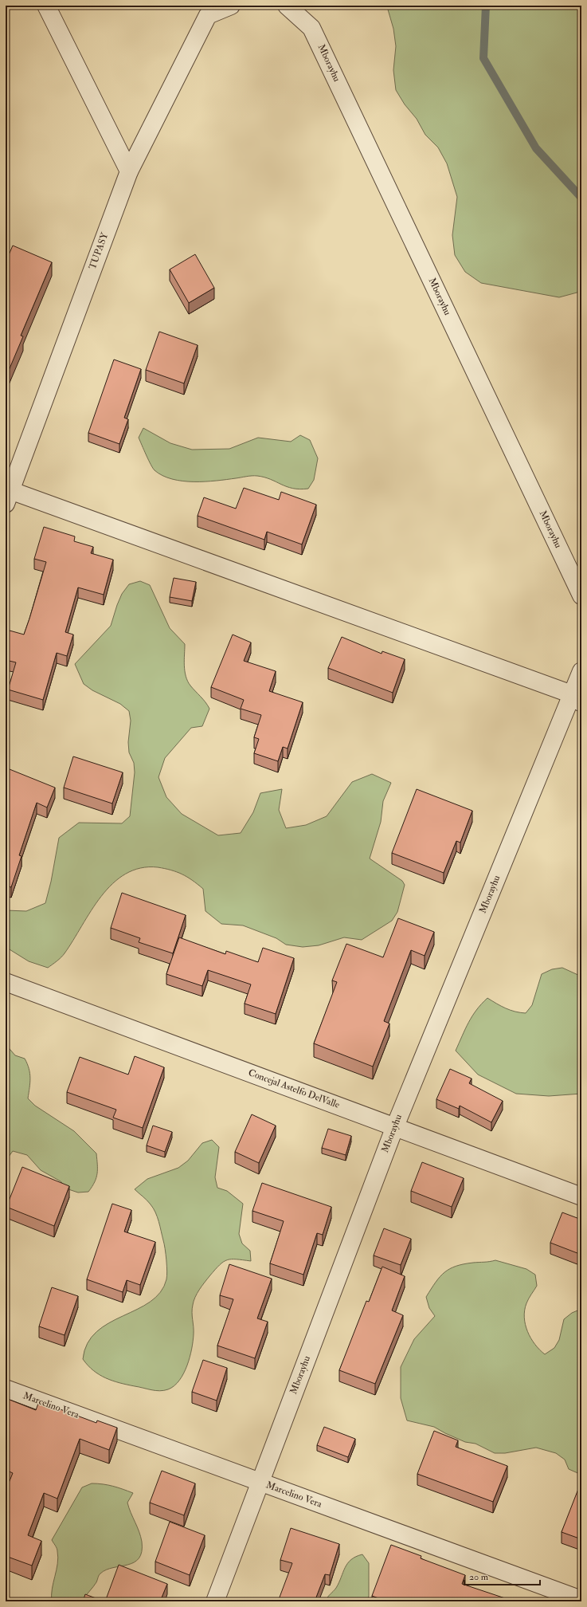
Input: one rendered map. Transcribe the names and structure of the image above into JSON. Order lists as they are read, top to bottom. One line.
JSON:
{"streets":{"street":["Mborayhu","TUPASY","Concejal Astelfo DelValle","Marcelino Vera"]},"crossings":[["Mborayhu","Concejal Astelfo DelValle"],["Mborayhu","Marcelino Vera"]],"scale_bar":"20 m"}
